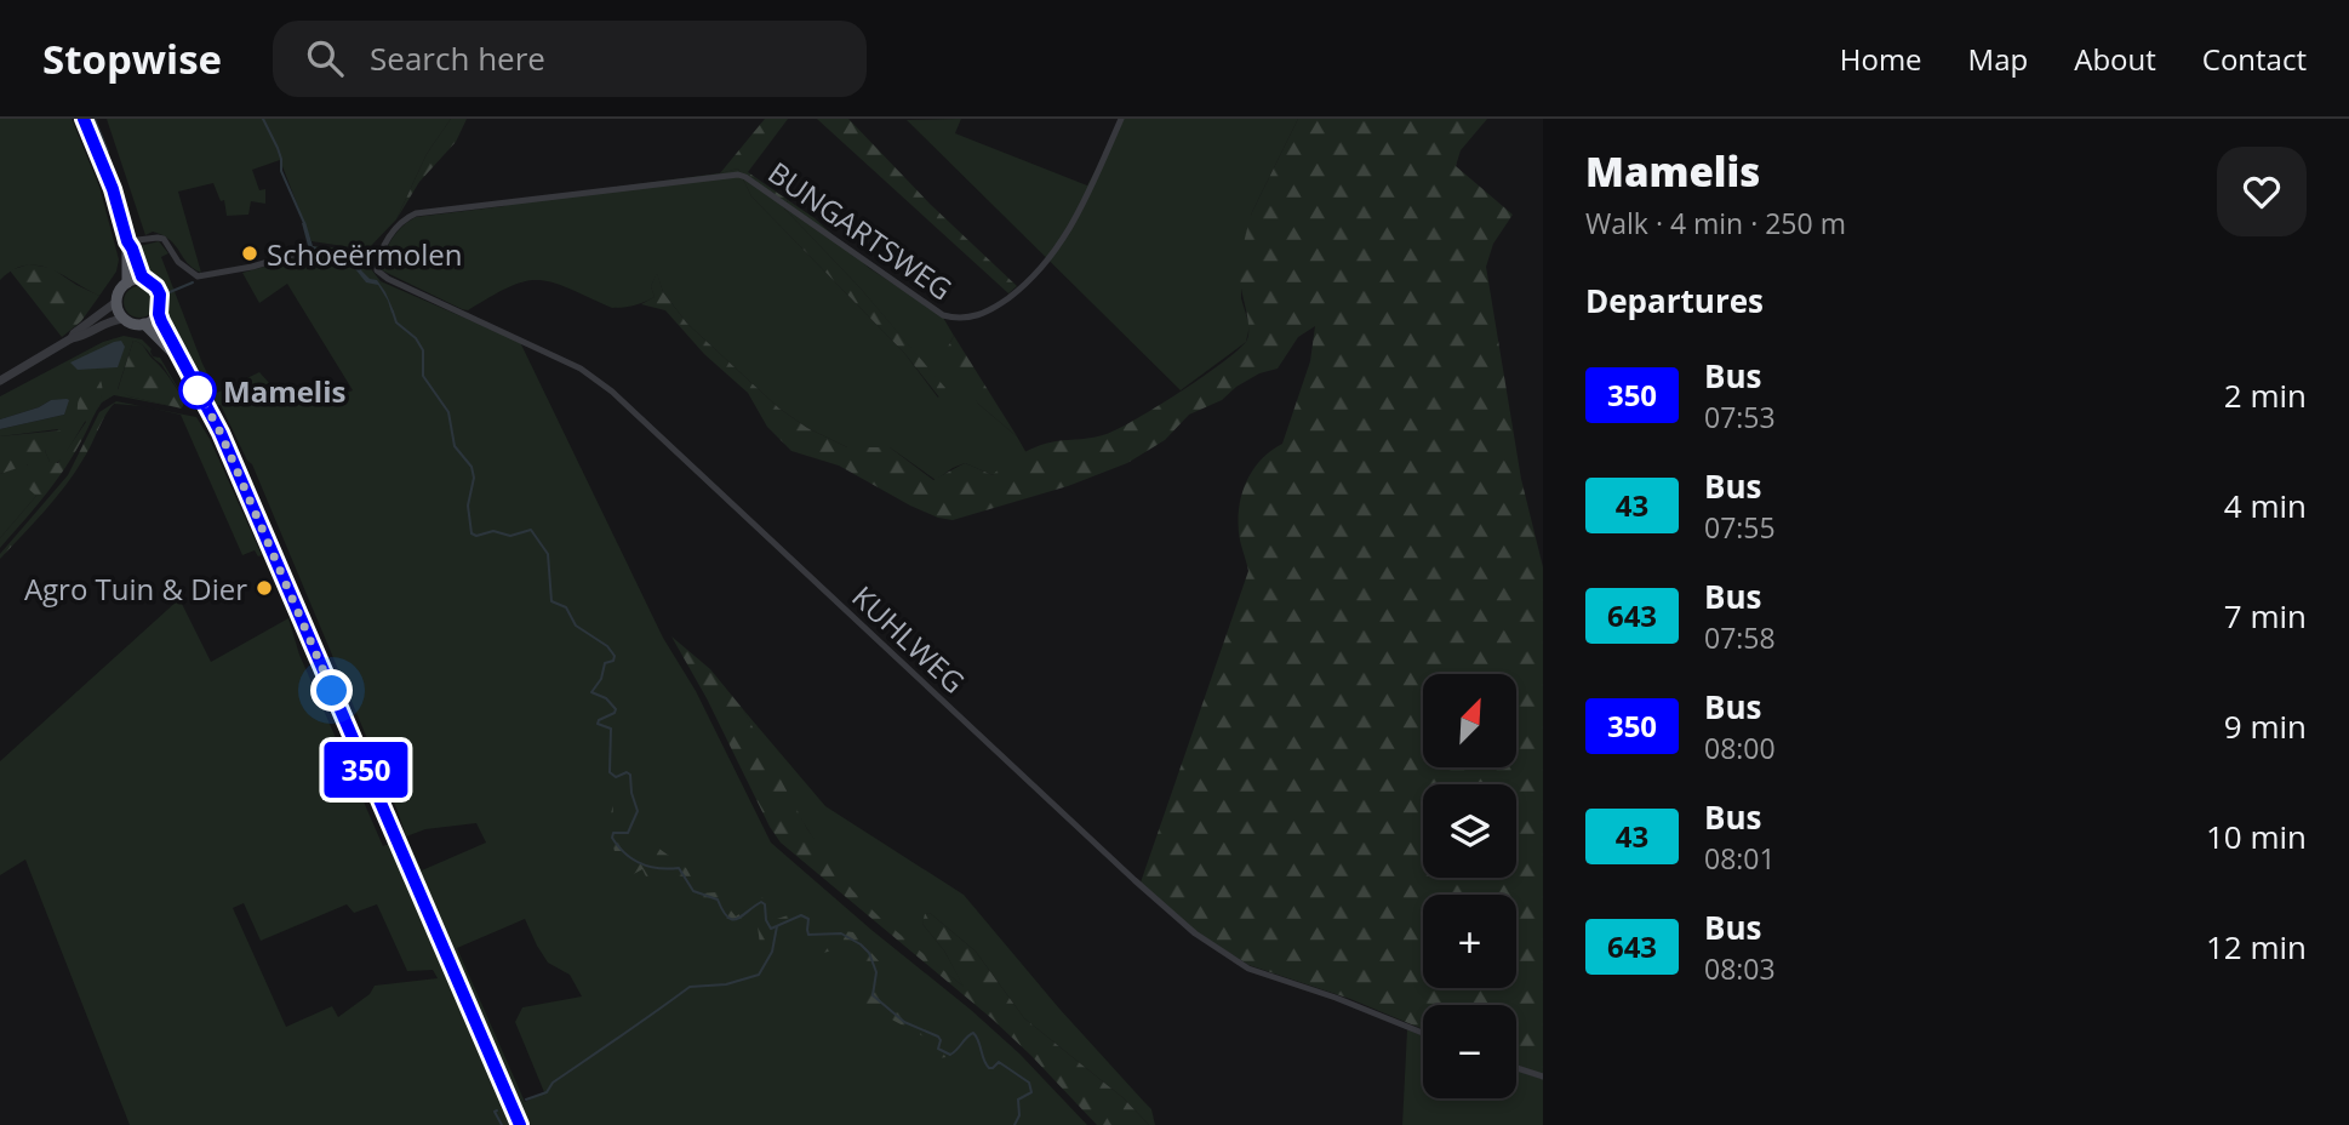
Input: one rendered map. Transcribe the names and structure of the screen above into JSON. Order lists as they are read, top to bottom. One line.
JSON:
{"streets":{"street":["BUNGARTSWEG","KUHLWEG"]},"crossings":[["BUNGARTSWEG","KUHLWEG"]],"places":["Schoeërmolen","Mamelis","Agro Tuin & Dier"],"lines":["bus line 350"],"north":"top right","page":{"header":"Stopwise","search":"Search here","nav":["Home","Map","About","Contact"],"on_map":"350","heading":[["Mamelis","Walk · 4 min · 250 m"],"Departures"],"list":[{"mark":"350","name":"Bus","note":"07:53","value":"2 min"},{"mark":"43","name":"Bus","note":"07:55","value":"4 min"},{"mark":"643","name":"Bus","note":"07:58","value":"7 min"},{"mark":"350","name":"Bus","note":"08:00","value":"9 min"},{"mark":"43","name":"Bus","note":"08:01","value":"10 min"},{"mark":"643","name":"Bus","note":"08:03","value":"12 min"}],"map_buttons":["+","−"]}}
